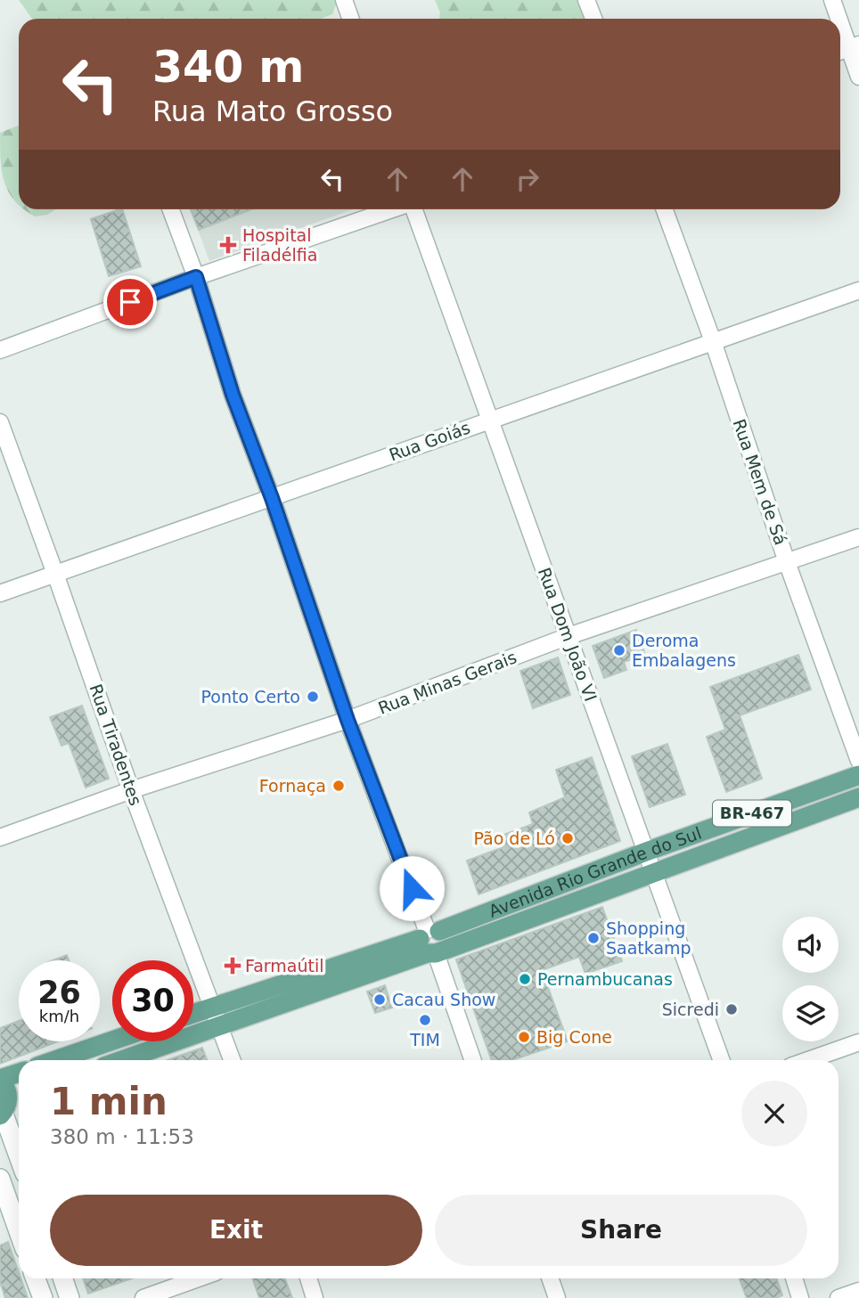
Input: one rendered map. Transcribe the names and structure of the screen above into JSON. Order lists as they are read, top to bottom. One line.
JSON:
{"streets":{"main road":["BR-467","Avenida Rio Grande do Sul"],"street":["Rua Goiás","Rua Mem de Sá","Rua Dom João VI","Rua Minas Gerais","Rua Tiradentes"]},"crossings":[["Rua Goiás","Rua Mem de Sá"],["Rua Goiás","Rua Dom João VI"],["Rua Goiás","Rua Tiradentes"],["Rua Mem de Sá","Rua Minas Gerais"],["Rua Dom João VI","Rua Minas Gerais"],["Rua Dom João VI","Avenida Rio Grande do Sul"],["Rua Minas Gerais","Rua Tiradentes"],["Rua Tiradentes","Avenida Rio Grande do Sul"]],"places":{"health":["Hospital Filadélfia","Farmaútil"],"other":["Deroma Embalagens","Ponto Certo","Fornaça","Pão de Ló","Shopping Saatkamp","Pernambucanas","Cacau Show","Sicredi","TIM","Big Cone"]},"page":{"turn":["340 m","Rua Mato Grosso"],"speed":"26 km/h","limit":"30","heading":["1 min","380 m · 11:53"],"buttons":["Exit","Share"]}}
